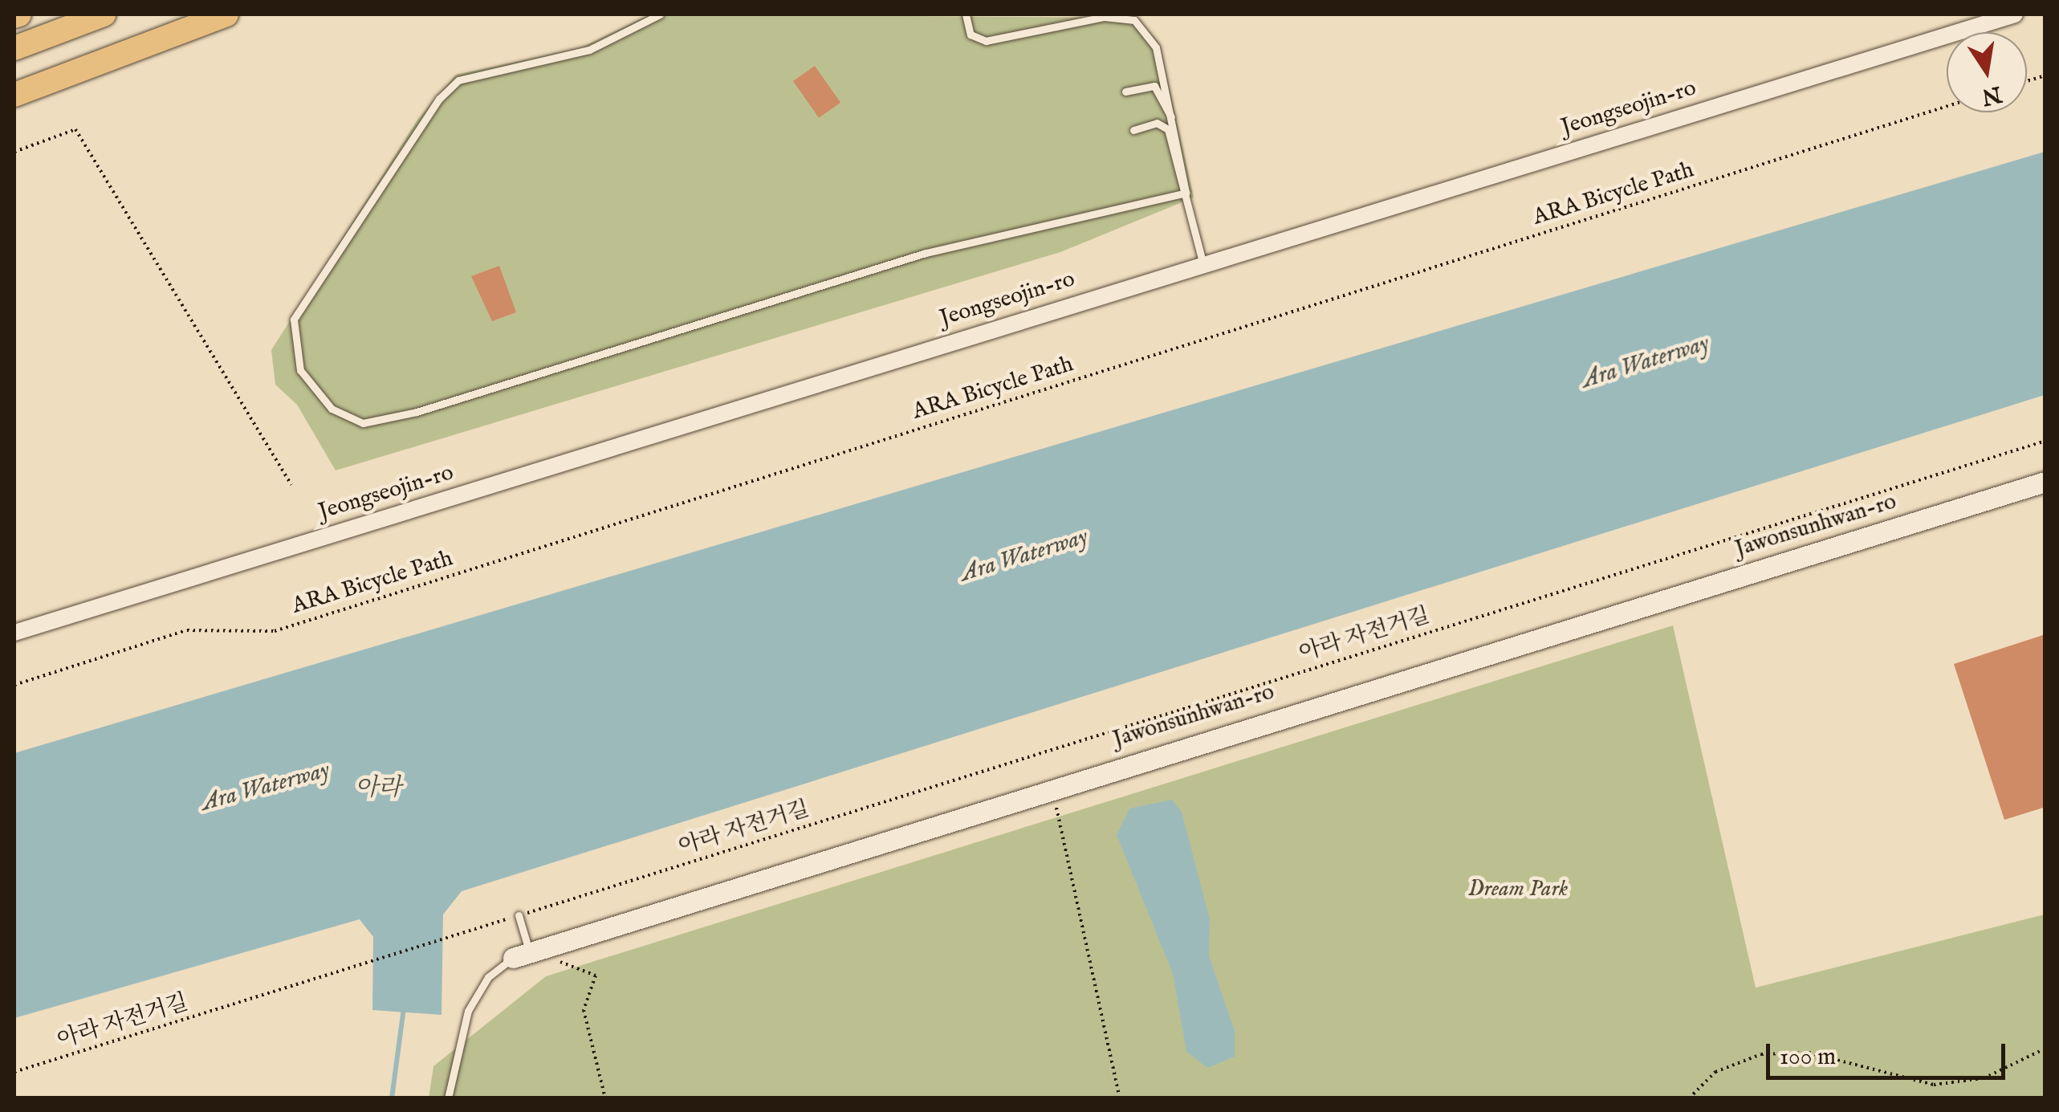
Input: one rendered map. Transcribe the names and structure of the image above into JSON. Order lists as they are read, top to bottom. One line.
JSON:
{"streets":{"main road":["Jawonsunhwan-ro"],"street":["Jeongseojin-ro"],"path":["ARA Bicycle Path","아라 자전거길"]},"water":["Ara Waterway","아라"],"parks":["Dream Park"],"scale_bar":"100 m","north":"bottom"}
